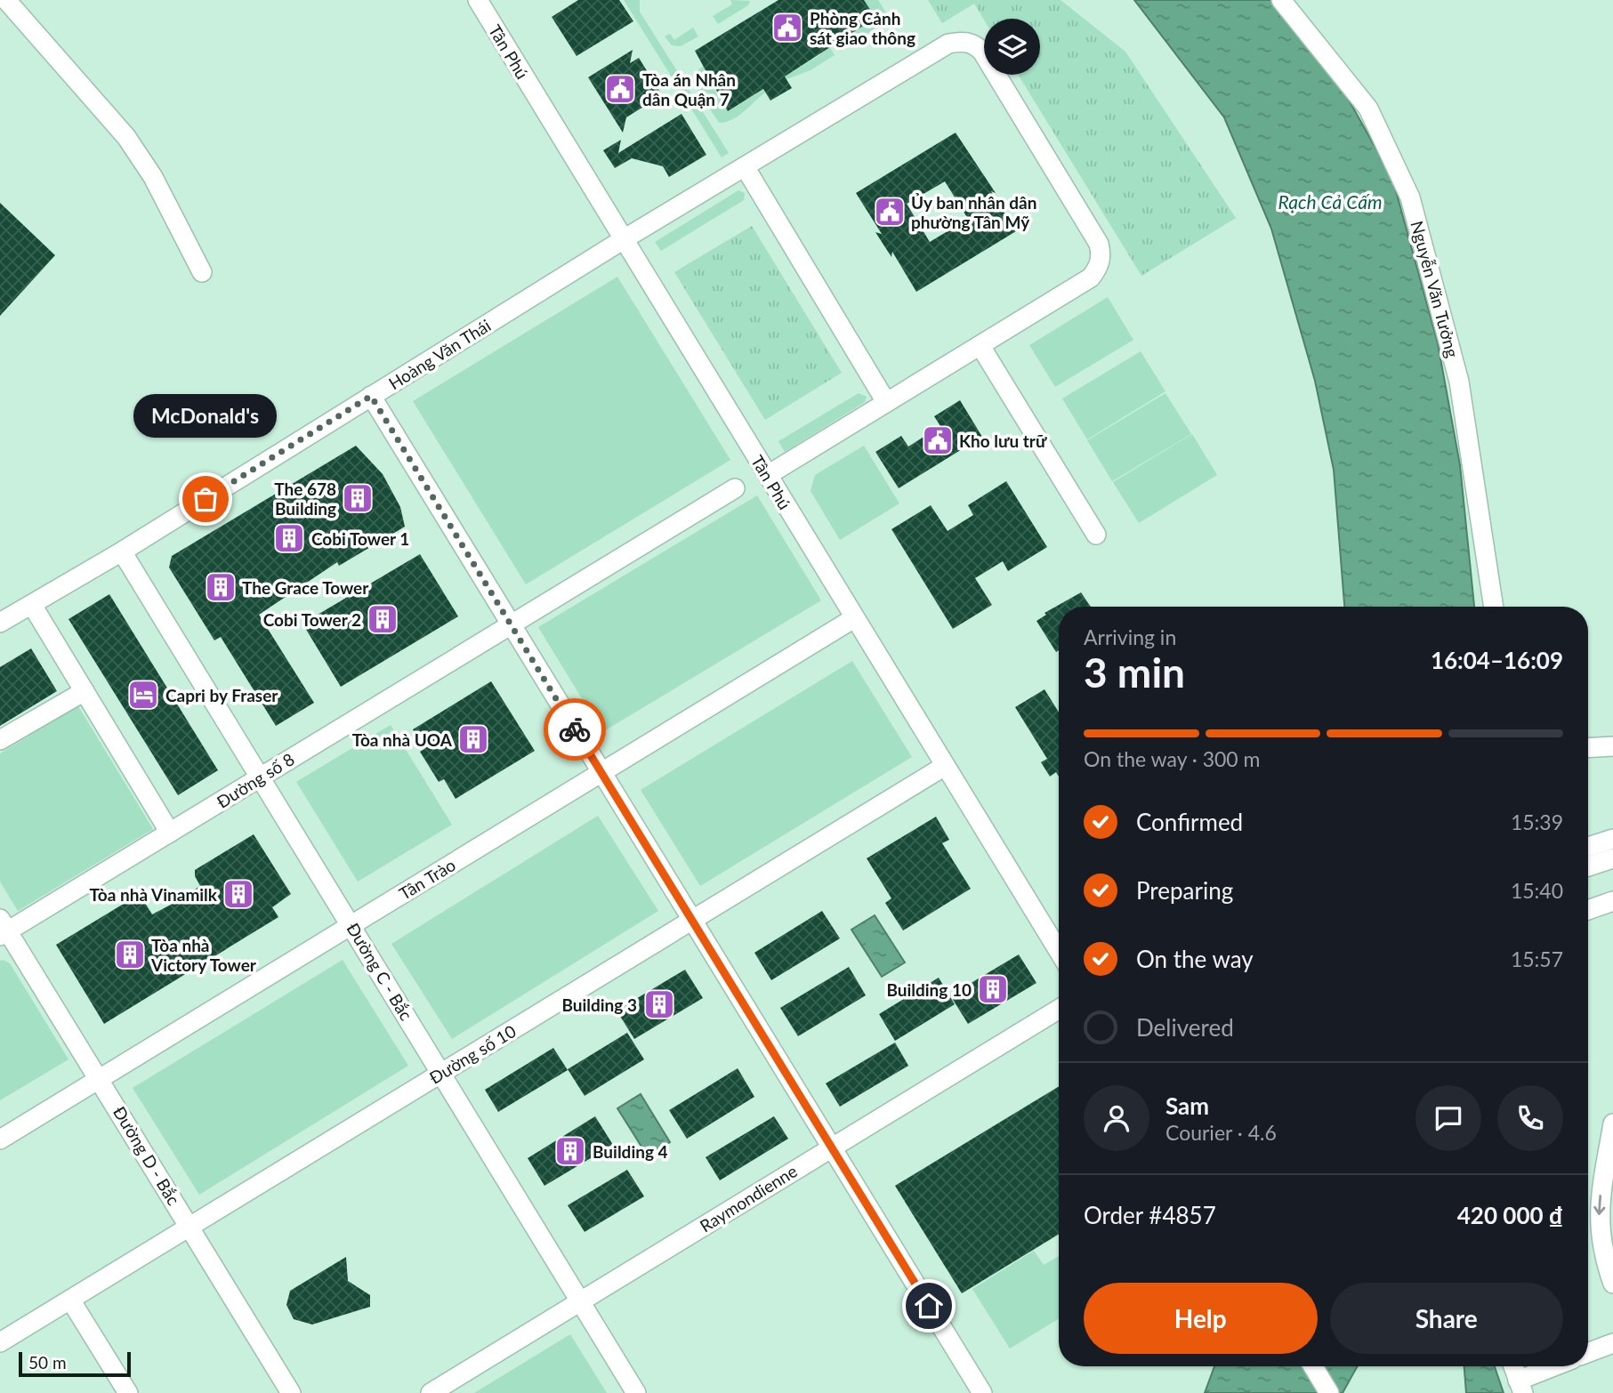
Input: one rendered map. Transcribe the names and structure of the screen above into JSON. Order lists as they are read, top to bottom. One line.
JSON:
{"streets":{"street":["Tân Phú","Nguyễn Văn Tưởng","Hoàng Văn Thái","Đường số 8","Tân Trào","Đường C - Bắc","Đường số 10","Đường D - Bắc","Raymondienne"]},"crossings":[["Tân Phú","Hoàng Văn Thái"],["Tân Phú","Tân Trào"],["Tân Phú","Đường số 10"],["Hoàng Văn Thái","Đường C - Bắc"],["Đường số 8","Đường C - Bắc"],["Đường số 8","Đường D - Bắc"],["Tân Trào","Đường C - Bắc"],["Tân Trào","Đường D - Bắc"],["Đường C - Bắc","Đường số 10"],["Đường C - Bắc","Raymondienne"],["Đường số 10","Đường D - Bắc"]],"water":["Rạch Cả Cấm"],"places":{"public building":["Phòng Cảnh sát giao thông","Tòa án Nhân dân Quận 7","Ủy ban nhân dân phường Tân Mỹ","Kho lưu trữ"],"building":["The 678 Building","Cobi Tower 1","The Grace Tower","Cobi Tower 2","Tòa nhà UOA","Tòa nhà Vinamilk","Tòa nhà Victory Tower","Building 10","Building 3","Building 4"],"other":["McDonald's"],"hotel":["Capri by Fraser"]},"scale_bar":"50 m","page":{"bubble":"McDonald's","heading":["3 min","Arriving in","16:04–16:09"],"panel":["Sam","Courier · 4.6","Order #4857","420 000 ₫"],"bar":"On the way · 300 m","list":[["Confirmed","15:39"],["Preparing","15:40"],["On the way","15:57"],"Delivered"],"buttons":["Help","Share"],"scale":"50 m"}}
